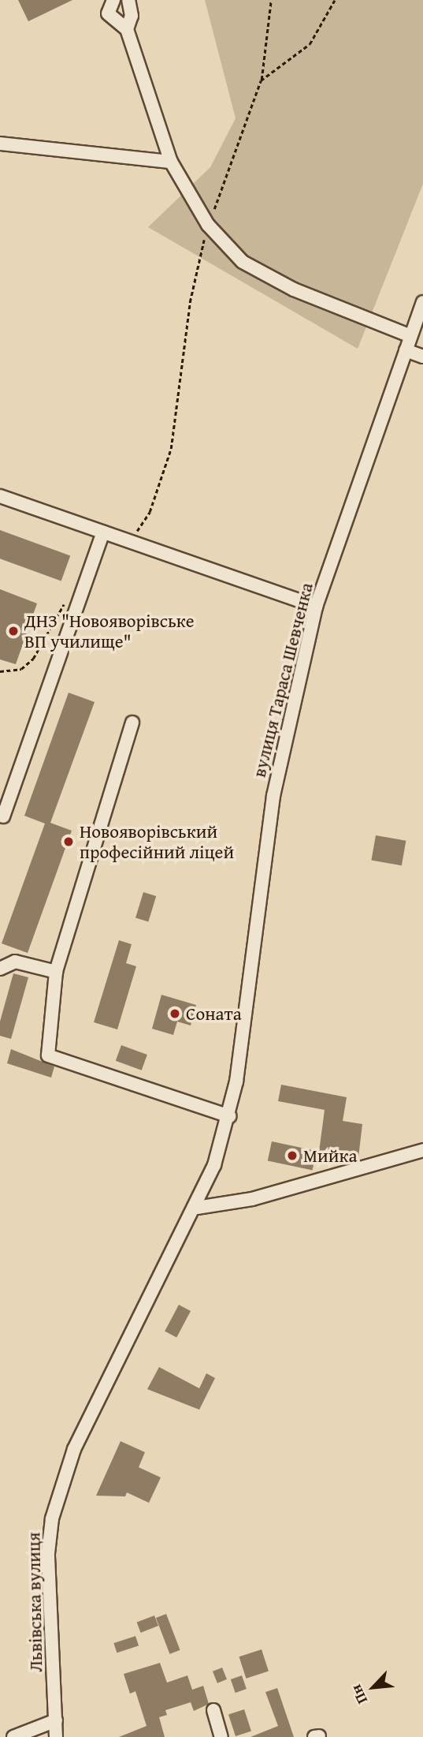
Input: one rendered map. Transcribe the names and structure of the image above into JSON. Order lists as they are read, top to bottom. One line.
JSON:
{"streets":{"street":["вулиця Тараса Шевченка","Львівська вулиця"]},"crossings":[["вулиця Тараса Шевченка","Львівська вулиця"]],"places":["ДНЗ \"Новояворівське ВП училище\"","Новояворівський професійний ліцей","Соната","Мийка"],"north":"bottom left"}
